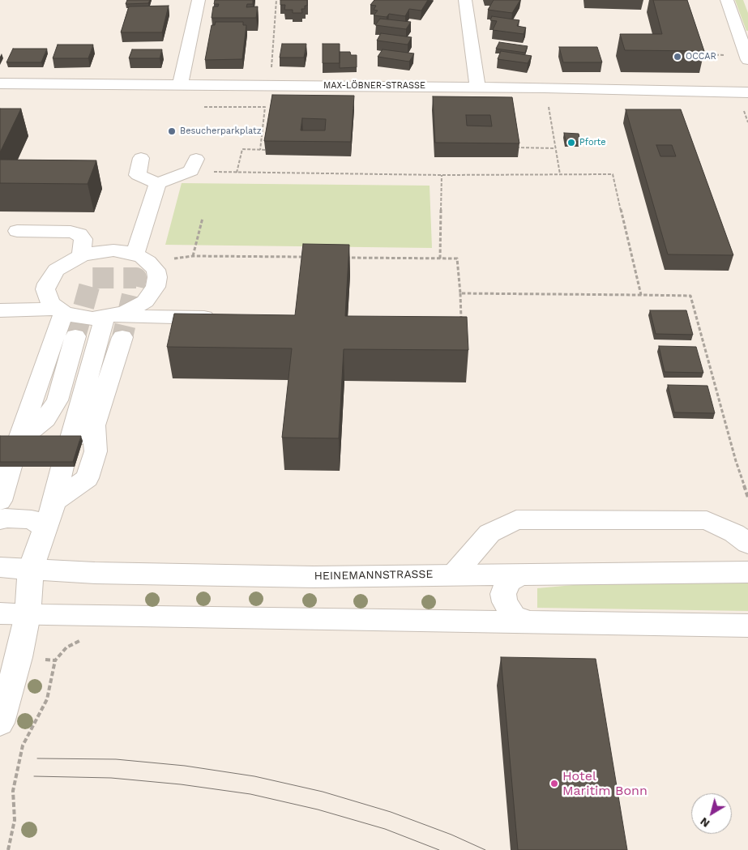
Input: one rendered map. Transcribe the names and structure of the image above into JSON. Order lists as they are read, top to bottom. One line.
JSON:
{"streets":{"street":["MAX-LÖBNER-STRASSE","HEINEMANNSTRASSE"]},"places":["OCCAR","Besucherparkplatz","Pforte","Hotel Maritim Bonn"],"north":"bottom left"}
